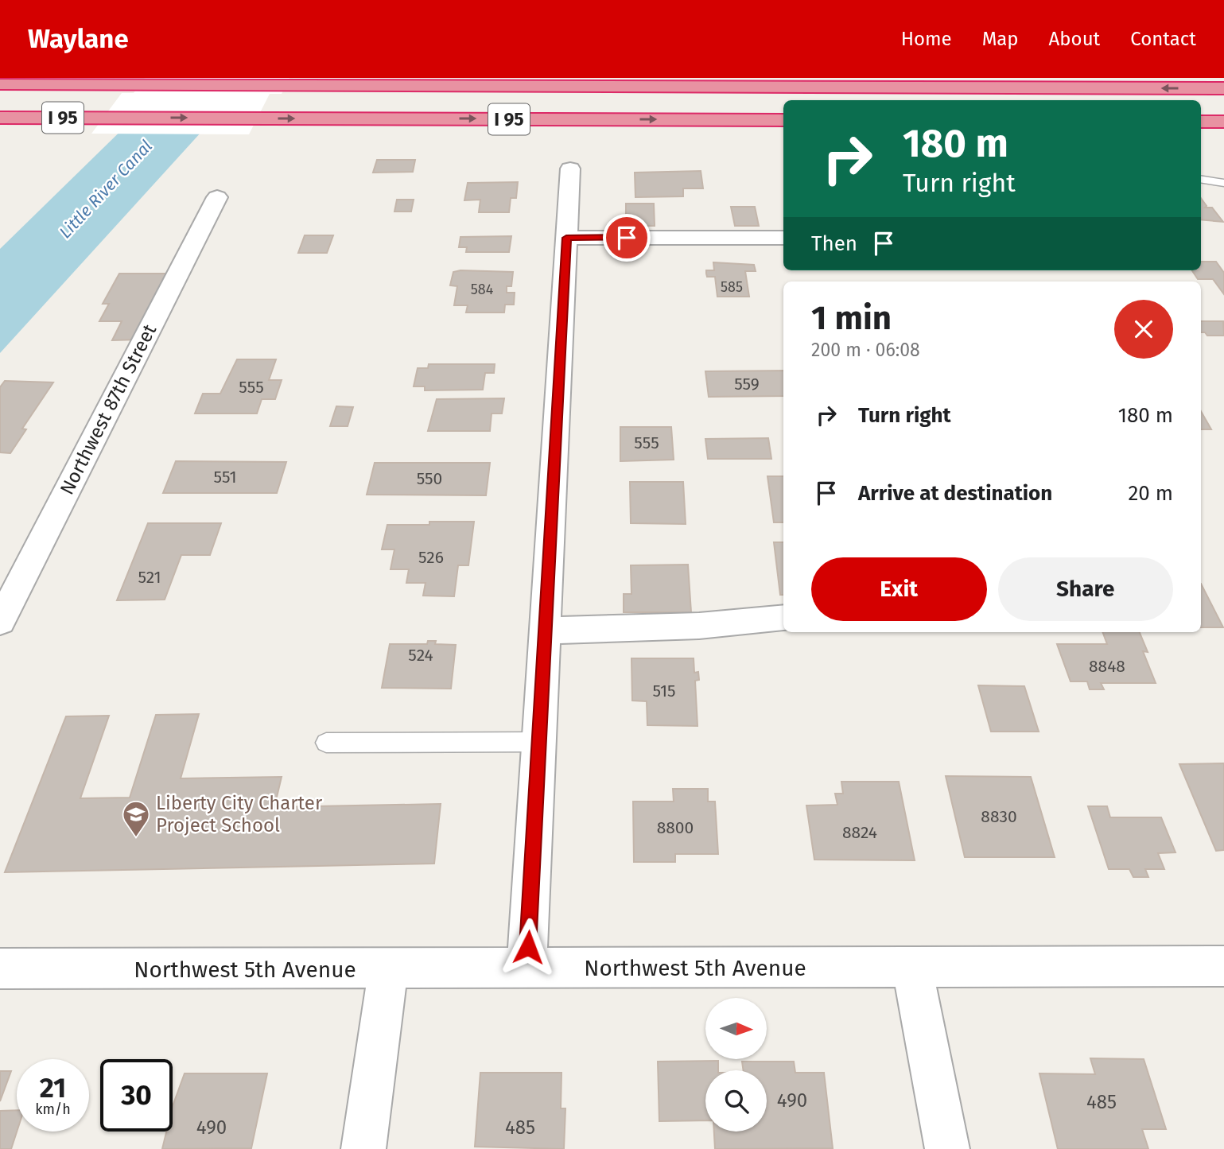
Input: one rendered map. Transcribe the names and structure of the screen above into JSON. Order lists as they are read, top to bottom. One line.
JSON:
{"streets":{"highway":["I 95"],"street":["Northwest 87th Street","Northwest 5th Avenue"]},"water":["Little River Canal"],"places":{"school or university":["Liberty City Charter Project School"]},"house_numbers":["585","584","559","555","555","551","550","526","521","524","8848","515","8830","8800","8824","490","485","490","485"],"north":"right","page":{"header":"Waylane","nav":["Home","Map","About","Contact"],"turn":["180 m","Turn right"],"then":"Then","heading":["1 min","200 m · 06:08"],"list":[{"name":"Turn right","value":"180 m"},{"name":"Arrive at destination","value":"20 m"}],"buttons":["Exit","Share"],"speed":"21 km/h","limit":"30"}}
